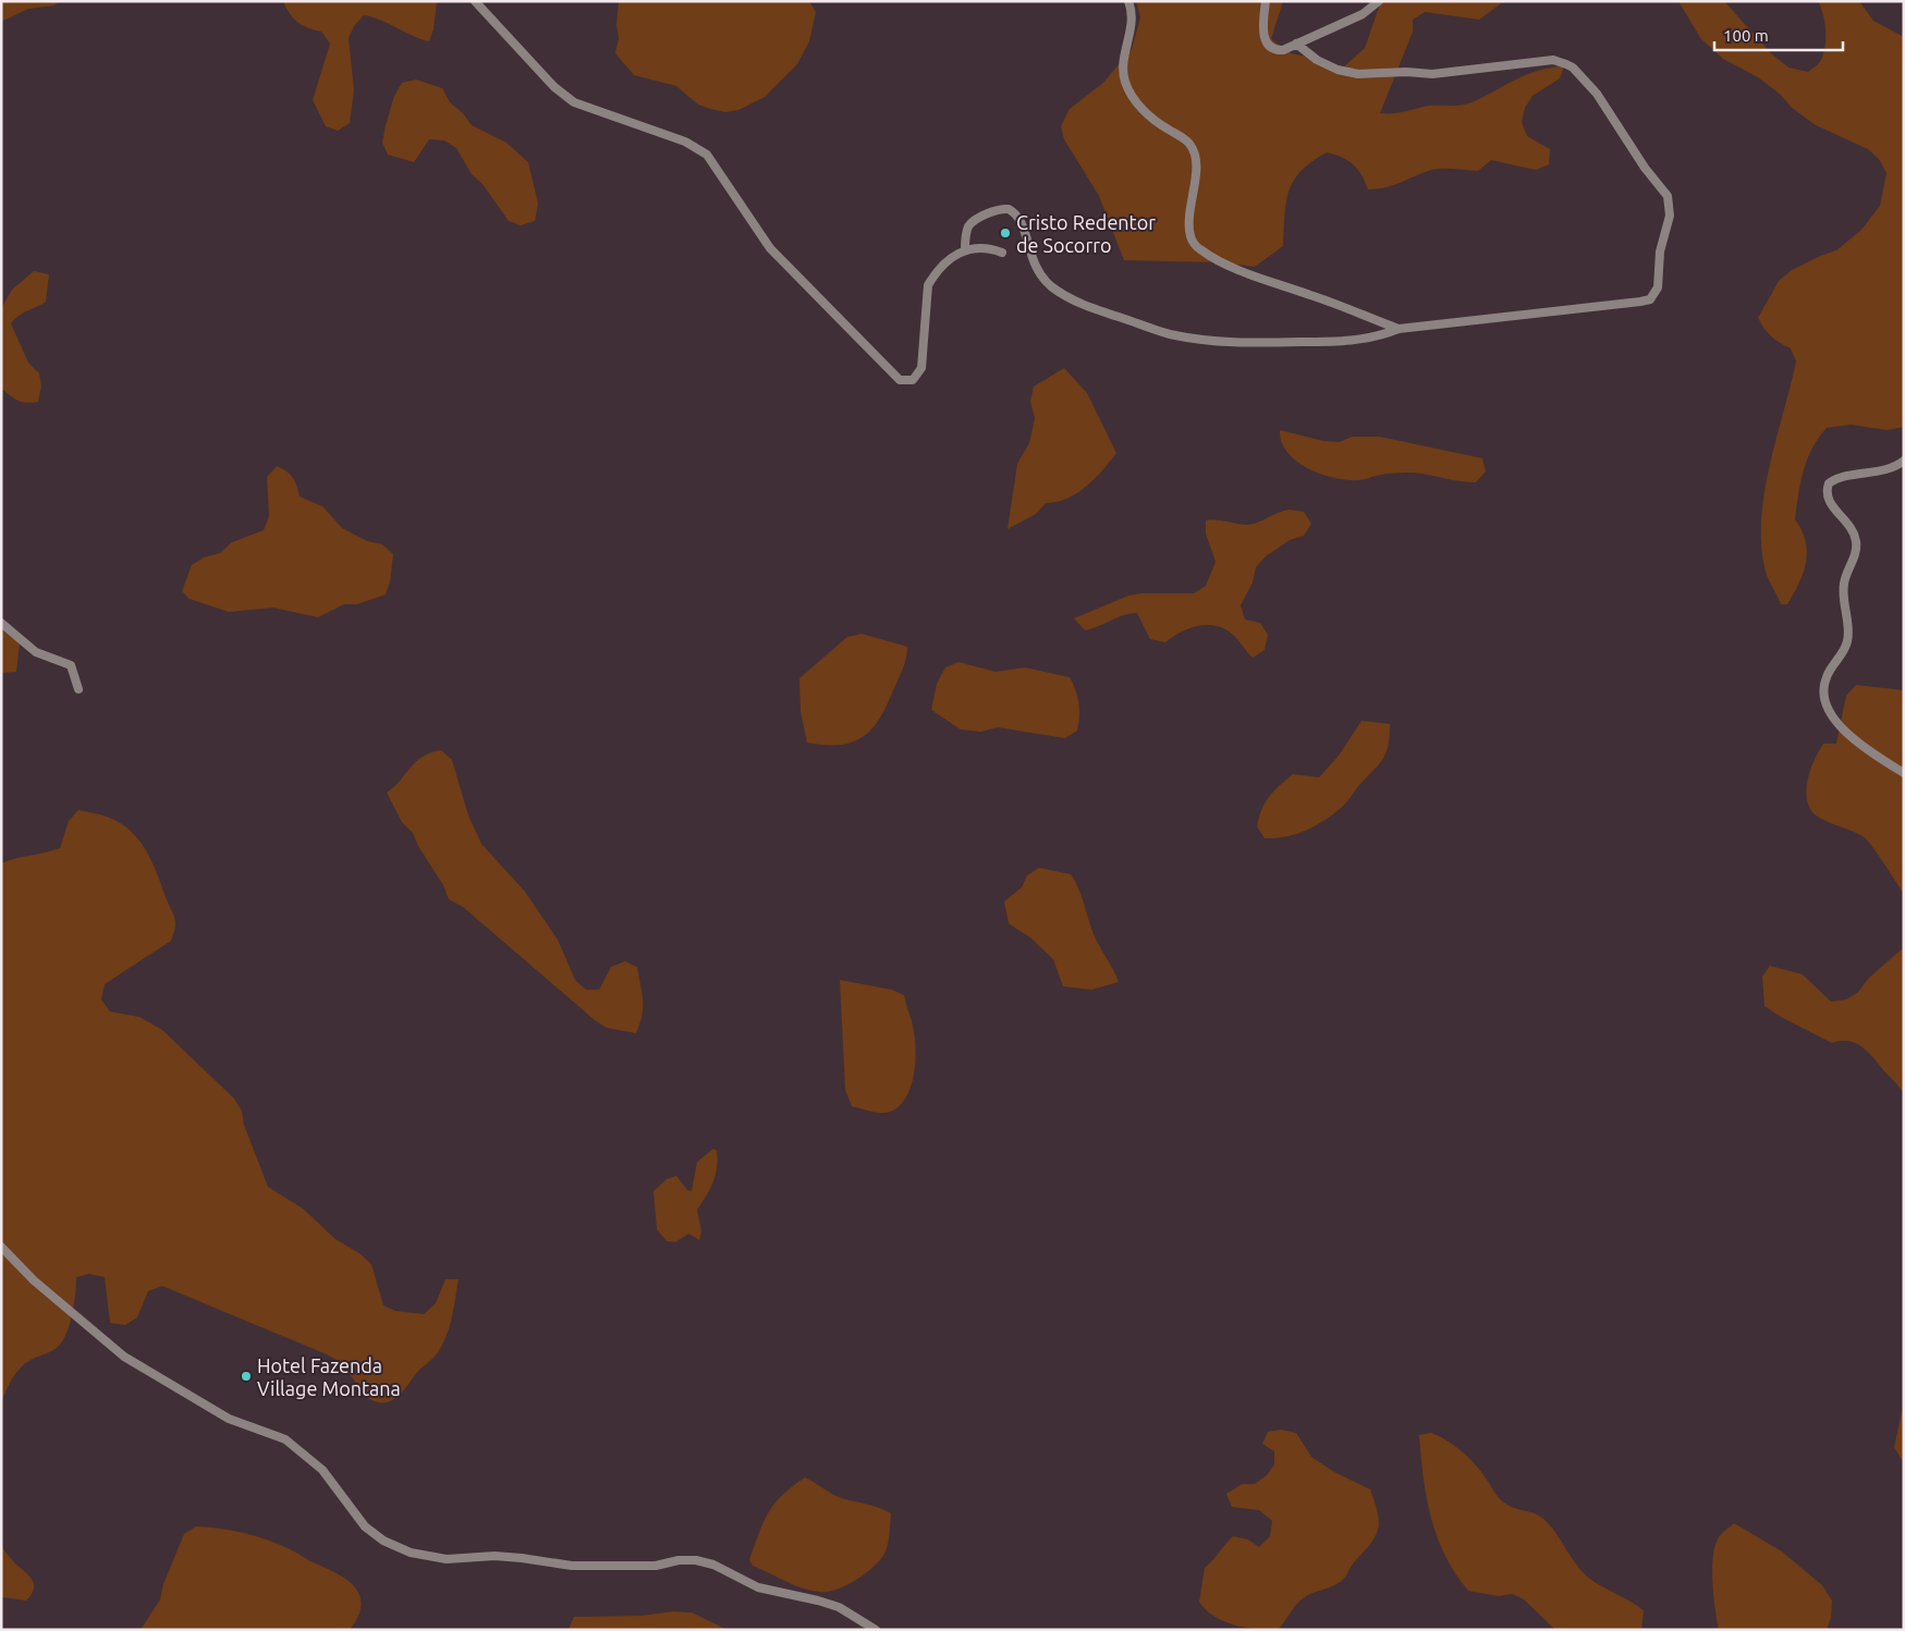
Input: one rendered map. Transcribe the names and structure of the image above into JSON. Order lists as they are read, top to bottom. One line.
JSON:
{"places":["Cristo Redentor de Socorro","Hotel Fazenda Village Montana"],"scale_bar":"100 m"}
